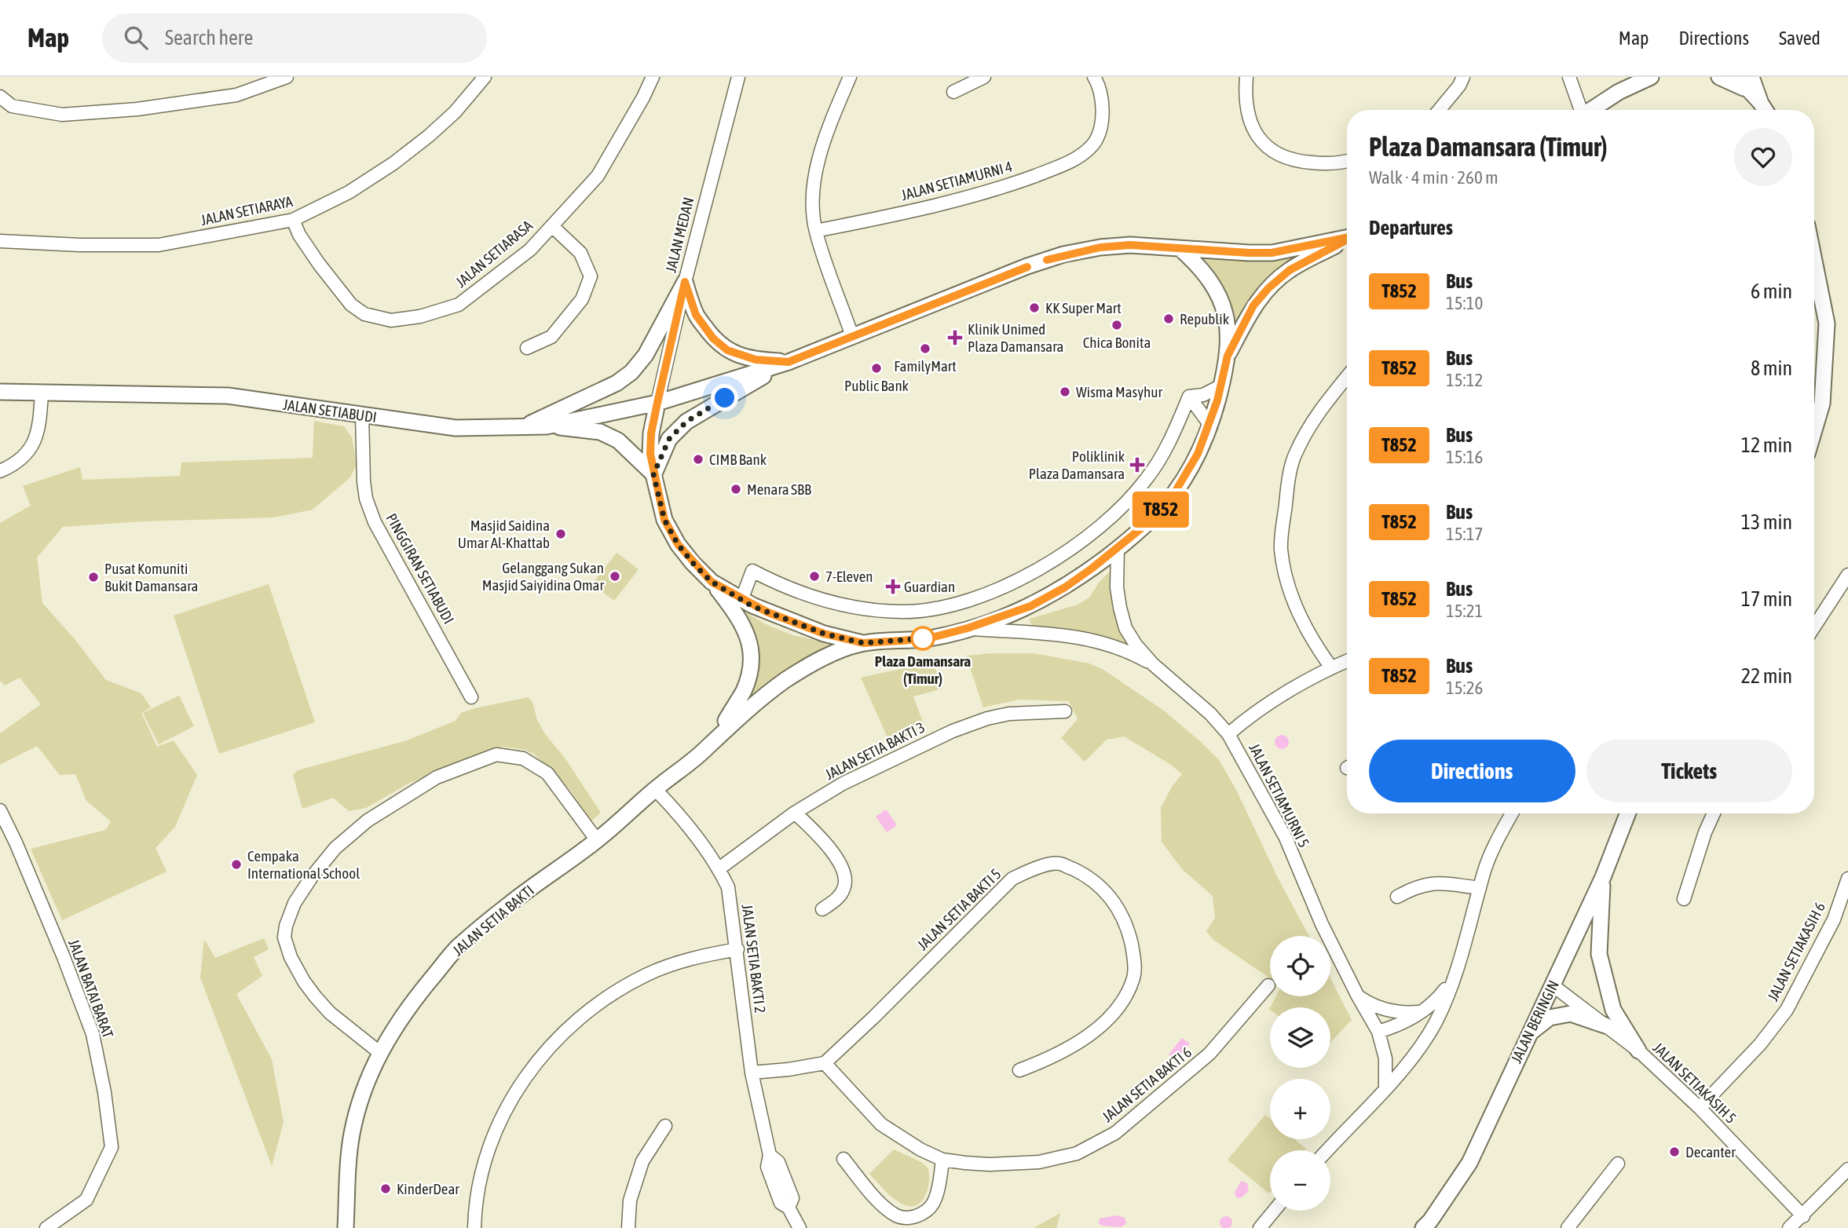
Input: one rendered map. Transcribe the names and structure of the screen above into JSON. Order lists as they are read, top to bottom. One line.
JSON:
{"streets":{"street":["JALAN SETIAMURNI 4","JALAN SETIARAYA","JALAN MEDAN","JALAN SETIARASA","JALAN SETIABUDI","PINGGIRAN SETIABUDI","JALAN SETIA BAKTI 3","JALAN SETIAMURNI 5","JALAN SETIA BAKTI 5","JALAN SETIA BAKTI","JALAN SETIAKASIH 6","JALAN SETIA BAKTI 2","JALAN BATAI BARAT","JALAN BERINGIN","JALAN SETIAKASIH 5","JALAN SETIA BAKTI 6"]},"crossings":[["JALAN SETIARAYA","JALAN SETIARASA"],["JALAN MEDAN","JALAN SETIABUDI"],["JALAN MEDAN","JALAN SETIA BAKTI"],["JALAN SETIABUDI","PINGGIRAN SETIABUDI"],["JALAN SETIABUDI","JALAN SETIA BAKTI"],["JALAN SETIA BAKTI 3","JALAN SETIA BAKTI 2"],["JALAN SETIA BAKTI 5","JALAN SETIA BAKTI 6"],["JALAN SETIA BAKTI","JALAN SETIA BAKTI 2"],["JALAN SETIAKASIH 6","JALAN SETIAKASIH 5"],["JALAN BERINGIN","JALAN SETIAKASIH 5"]],"places":{"other":["KK Super Mart","Republik","Chica Bonita","FamilyMart","Public Bank","Wisma Masyhur","CIMB Bank","Menara SBB","Masjid Saidina Umar Al-Khattab","Gelanggang Sukan Masjid Saiyidina Omar","7-Eleven","Pusat Komuniti Bukit Damansara","Plaza Damansara (Timur)","Cempaka International School","Decanter","KinderDear"],"health":["Klinik Unimed Plaza Damansara","Poliklinik Plaza Damansara","Guardian"]},"lines":["bus line T852"],"page":{"header":"Map","search":"Search here","nav":["Map","Directions","Saved"],"on_map":"T852","heading":[["Plaza Damansara (Timur)","Walk · 4 min · 260 m"],"Departures"],"list":[{"mark":"T852","name":"Bus","note":"15:10","value":"6 min"},{"mark":"T852","name":"Bus","note":"15:12","value":"8 min"},{"mark":"T852","name":"Bus","note":"15:16","value":"12 min"},{"mark":"T852","name":"Bus","note":"15:17","value":"13 min"},{"mark":"T852","name":"Bus","note":"15:21","value":"17 min"},{"mark":"T852","name":"Bus","note":"15:26","value":"22 min"}],"buttons":["Directions","Tickets"],"map_buttons":["+","−"]}}
